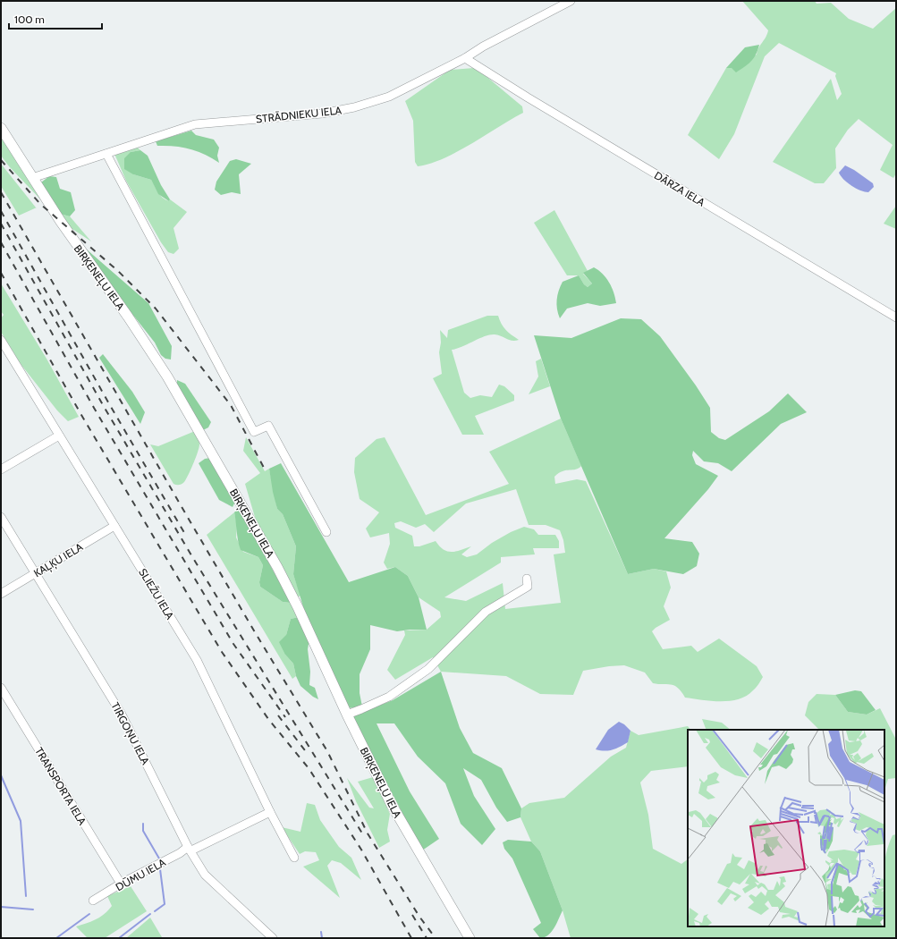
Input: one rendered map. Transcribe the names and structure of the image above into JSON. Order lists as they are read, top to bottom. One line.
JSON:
{"streets":{"main road":["BIRĶENEĻU IELA"],"street":["STRĀDNIEKU IELA","DĀRZA IELA","KAĻĶU IELA","SLIEŽU IELA","TIRGOŅU IELA","TRANSPORTA IELA","DŪMU IELA"]},"crossings":[["STRĀDNIEKU IELA","DĀRZA IELA"],["STRĀDNIEKU IELA","BIRĶENEĻU IELA"],["KAĻĶU IELA","SLIEŽU IELA"],["KAĻĶU IELA","TIRGOŅU IELA"],["SLIEŽU IELA","DŪMU IELA"],["TIRGOŅU IELA","DŪMU IELA"],["TRANSPORTA IELA","DŪMU IELA"]],"scale_bar":"100 m"}
